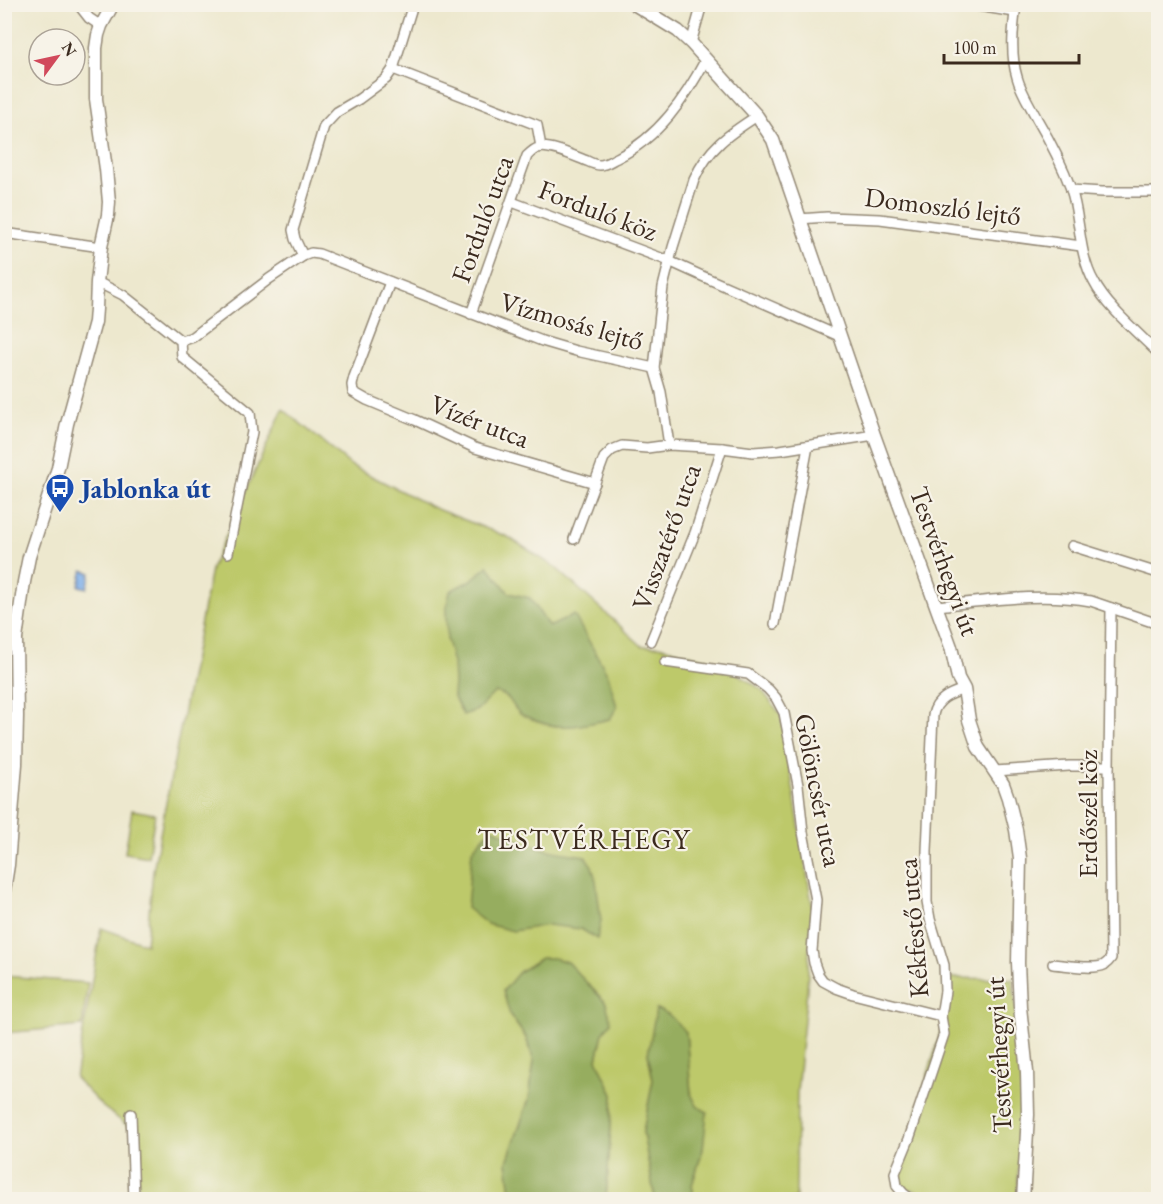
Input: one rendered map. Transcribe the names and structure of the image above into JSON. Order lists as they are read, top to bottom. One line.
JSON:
{"streets":{"street":["Domoszló lejtő","Forduló köz","Forduló utca","Vízmosás lejtő","Vízér utca","Visszatérő utca","Testvérhegyi út","Gölöncsér utca","Erdőszél köz","Kékfestő utca"]},"crossings":[["Domoszló lejtő","Testvérhegyi út"],["Forduló köz","Forduló utca"],["Forduló köz","Vízmosás lejtő"],["Forduló utca","Vízmosás lejtő"],["Forduló utca","Testvérhegyi út"],["Vízmosás lejtő","Vízér utca"],["Vízmosás lejtő","Testvérhegyi út"],["Vízér utca","Visszatérő utca"],["Visszatérő utca","Testvérhegyi út"],["Testvérhegyi út","Kékfestő utca"],["Gölöncsér utca","Kékfestő utca"]],"districts":["TESTVÉRHEGY"],"places":{"bus stop":["Jablonka út"]},"scale_bar":"100 m","north":"top right"}
